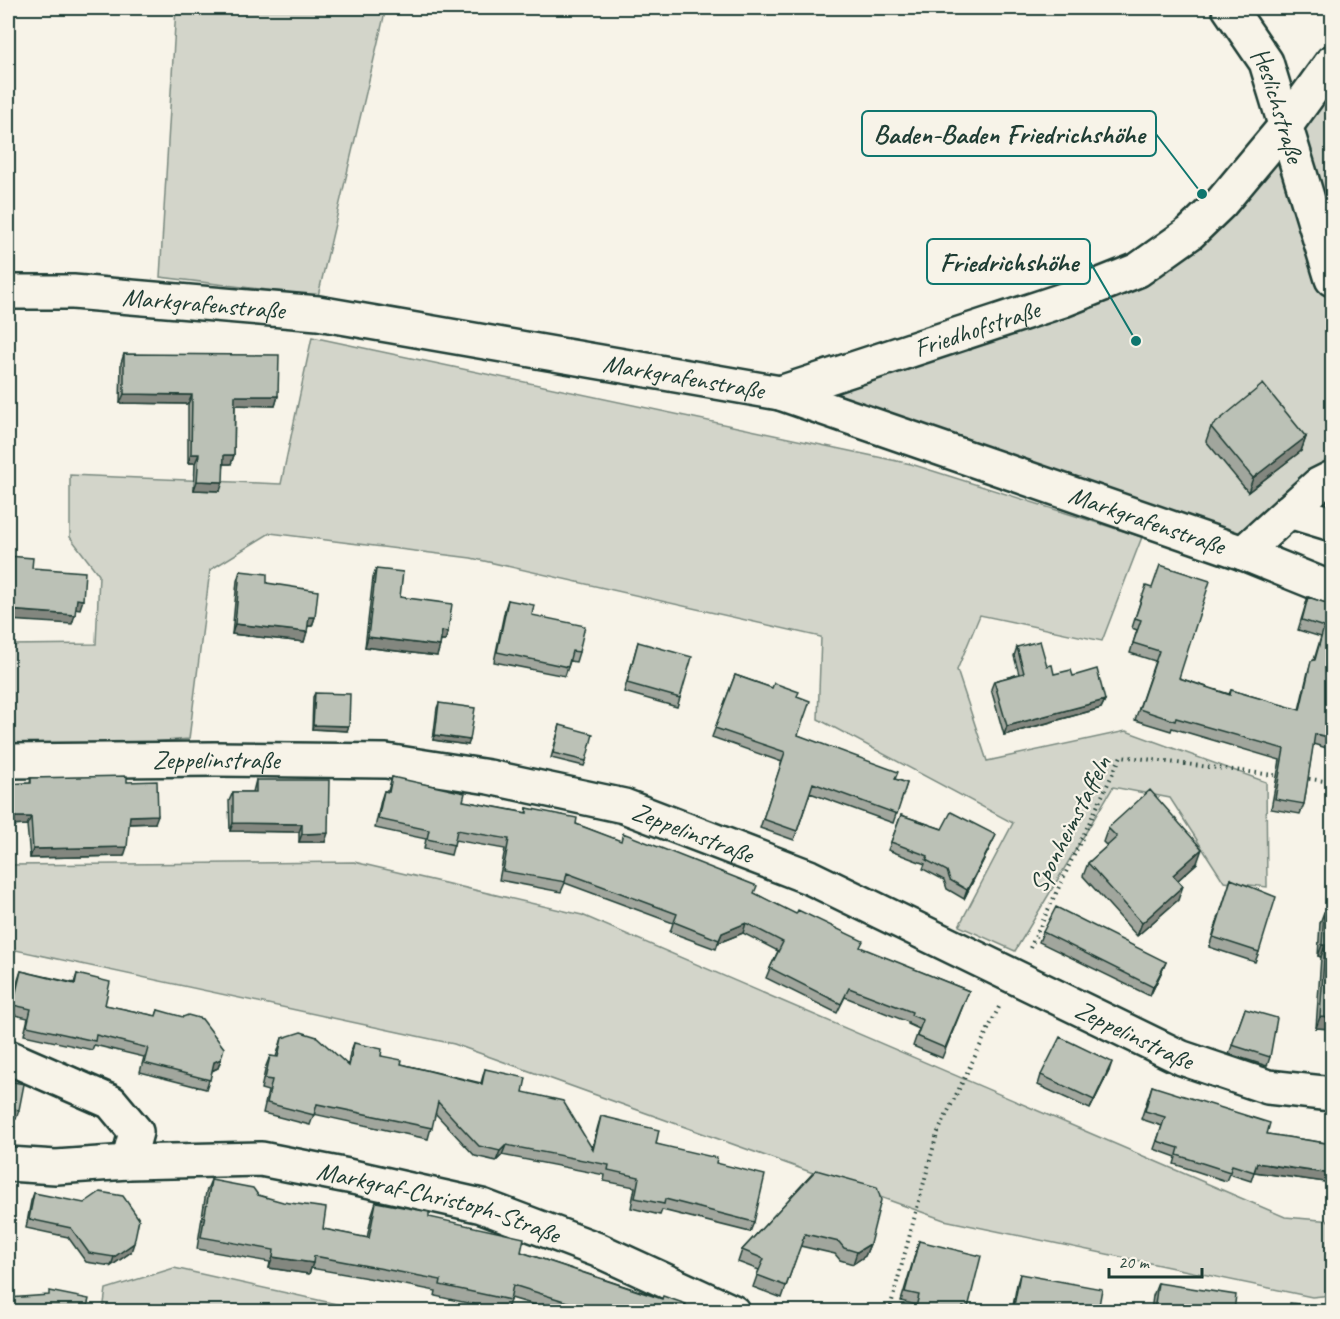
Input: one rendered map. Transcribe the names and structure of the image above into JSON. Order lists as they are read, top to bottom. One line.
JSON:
{"streets":{"street":["Heslichstraße","Markgrafenstraße","Friedhofstraße","Zeppelinstraße","Markgraf-Christoph-Straße"],"path":["Sponheimstaffeln"]},"crossings":[["Heslichstraße","Friedhofstraße"],["Markgrafenstraße","Friedhofstraße"]],"places":["Baden-Baden Friedrichshöhe","Friedrichshöhe"],"scale_bar":"20 m"}
